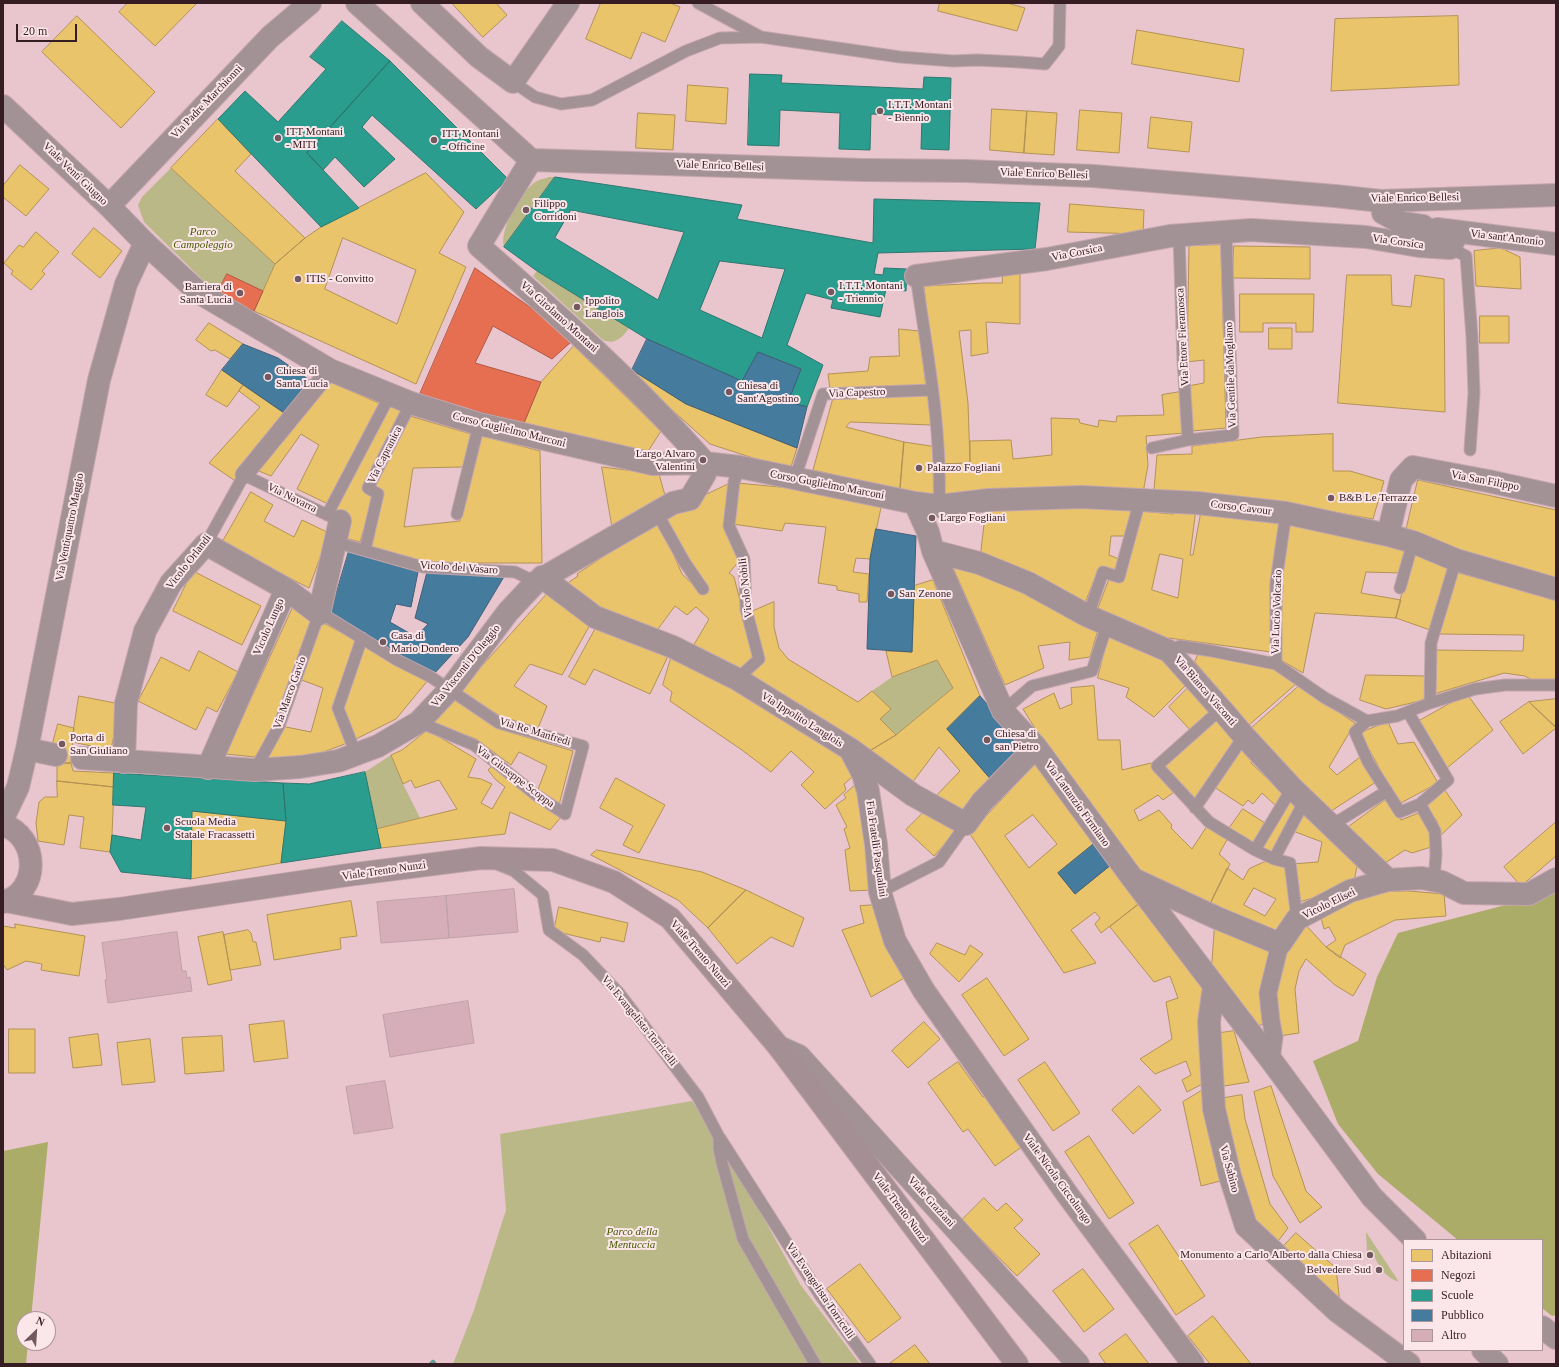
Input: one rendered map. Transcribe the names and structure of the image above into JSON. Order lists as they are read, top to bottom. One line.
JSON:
{"streets":{"main road":["Viale Trento Nunzi"],"street":["Via Padre Marchionni","Viale Enrico Bellesi","Viale Venti Giugno","Via sant'Antonio","Via Corsica","Via Girolamo Montani","Corso Guglielmo Marconi","Via San Filippo","Corso Cavour","Via Ventiquattro Maggio","Vicolo Orlandi","Vicolo Lungo","Via Visconti D'Oleggio","Via Bianca Visconti","Via Ippolito Langlois","Via Lattanzio Firmiano","Fia Fratelli Pasqualini","Vicolo Elisei","Via Sabino","Viale Nicola Ciccolungo","Viale Graziani"],"lane":["Via Ettore Fieramosca","Via Gentile daMogliano","Via Capestro","Via Capranica","Via Navarra","Vicolo del Vasaro","Vicolo Nobili","Via Lucio Volcacio","Via Marco Gavio","Via Re Manfredi","Via Giuseppe Scoppa","Via Evangelista Torricelli"]},"crossings":[["Via Padre Marchionni","Viale Venti Giugno"],["Viale Enrico Bellesi","Via Girolamo Montani"],["Viale Venti Giugno","Corso Guglielmo Marconi"],["Viale Venti Giugno","Via Ventiquattro Maggio"],["Via sant'Antonio","Via Corsica"],["Via Corsica","Via Ettore Fieramosca"],["Via Corsica","Via Gentile daMogliano"],["Via Corsica","Via Capestro"],["Via Corsica","Corso Cavour"],["Via Girolamo Montani","Corso Guglielmo Marconi"],["Via Girolamo Montani","Via Visconti D'Oleggio"],["Via Ettore Fieramosca","Via Gentile daMogliano"],["Via Capestro","Corso Guglielmo Marconi"],["Corso Guglielmo Marconi","Via Capranica"],["Corso Guglielmo Marconi","Corso Cavour"],["Corso Guglielmo Marconi","Via Ventiquattro Maggio"],["Corso Guglielmo Marconi","Vicolo Orlandi"],["Corso Guglielmo Marconi","Vicolo Nobili"],["Corso Guglielmo Marconi","Via Visconti D'Oleggio"],["Corso Guglielmo Marconi","Via Lattanzio Firmiano"],["Via Capranica","Vicolo del Vasaro"],["Via San Filippo","Corso Cavour"],["Via Navarra","Vicolo Orlandi"],["Corso Cavour","Via Lucio Volcacio"],["Corso Cavour","Via Lattanzio Firmiano"],["Vicolo Orlandi","Via Visconti D'Oleggio"],["Vicolo del Vasaro","Via Visconti D'Oleggio"],["Vicolo del Vasaro","Via Ippolito Langlois"],["Vicolo Nobili","Via Ippolito Langlois"],["Vicolo Lungo","Via Visconti D'Oleggio"],["Vicolo Lungo","Via Marco Gavio"],["Via Visconti D'Oleggio","Via Marco Gavio"],["Via Visconti D'Oleggio","Via Ippolito Langlois"],["Via Visconti D'Oleggio","Via Re Manfredi"],["Via Visconti D'Oleggio","Via Giuseppe Scoppa"],["Via Bianca Visconti","Via Lattanzio Firmiano"],["Via Bianca Visconti","Vicolo Elisei"],["Via Ippolito Langlois","Fia Fratelli Pasqualini"],["Via Re Manfredi","Via Giuseppe Scoppa"],["Via Lattanzio Firmiano","Vicolo Elisei"],["Via Lattanzio Firmiano","Via Sabino"],["Fia Fratelli Pasqualini","Viale Nicola Ciccolungo"],["Viale Trento Nunzi","Via Evangelista Torricelli"],["Viale Trento Nunzi","Viale Graziani"]],"parks":["Parco Campoleggio","Parco della Mentuccia"],"places":["I.T.T. Montani - Biennio","ITT Montani - MITI","ITT Montani - Officine","Filippo Corridoni","ITIS - Convitto","I.T.T. Montani - Triennio","Barriera di Santa Lucia","Ippolito Langlois","Chiesa di Santa Lucia","Chiesa di Sant'Agostino","Largo Alvaro Valentini","Palazzo Fogliani","B&B Le Terrazze","Largo Fogliani","San Zenone","Casa di Mario Dondero","Chiesa di san Pietro","Porta di San Giuliano","Scuola Media Statale Fracassetti","Monumento a Carlo Alberto dalla Chiesa","Belvedere Sud"],"legend":["Abitazioni","Negozi","Scuole","Pubblico","Altro"],"scale_bar":"20 m","north":"top right"}
